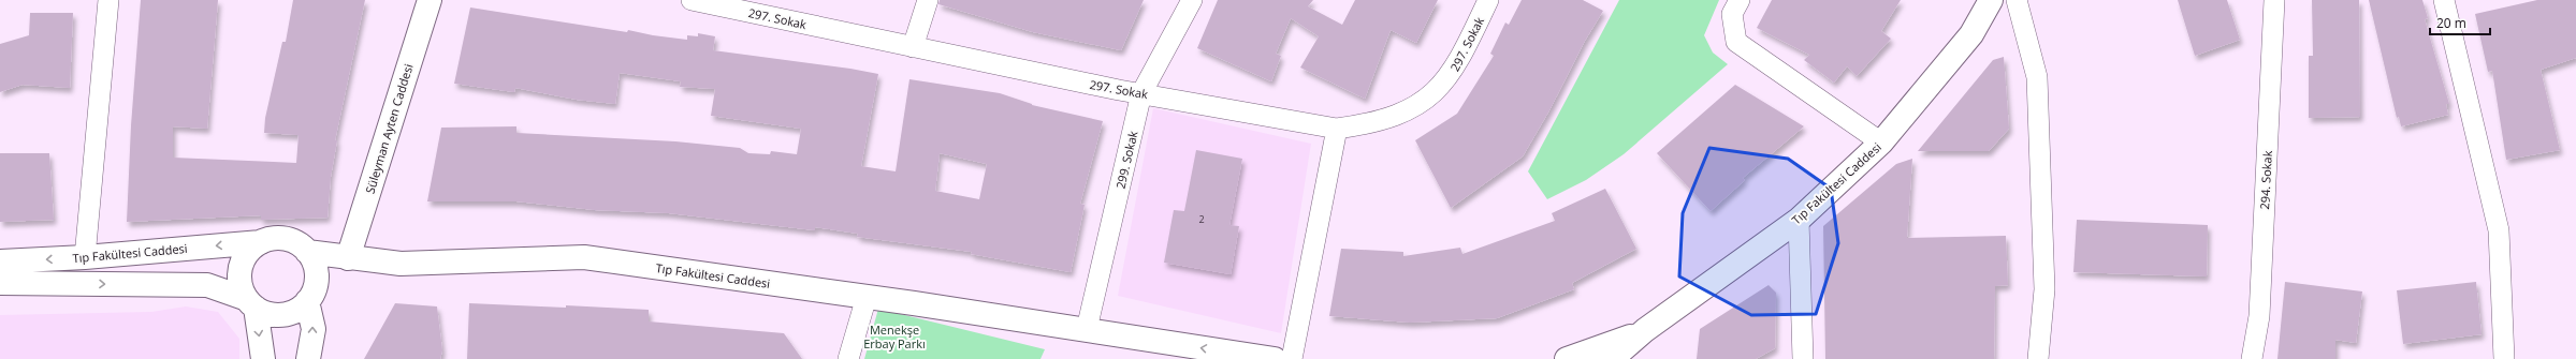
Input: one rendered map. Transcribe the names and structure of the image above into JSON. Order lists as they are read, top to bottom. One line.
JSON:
{"streets":{"main road":["Süleyman Ayten Caddesi","Tıp Fakültesi Caddesi"],"street":["297. Sokak","299. Sokak","294. Sokak"]},"crossings":[["297. Sokak","299. Sokak"],["Süleyman Ayten Caddesi","Tıp Fakültesi Caddesi"],["299. Sokak","Tıp Fakültesi Caddesi"]],"parks":["Menekşe Erbay Parkı"],"house_numbers":["2"],"scale_bar":"20 m"}
